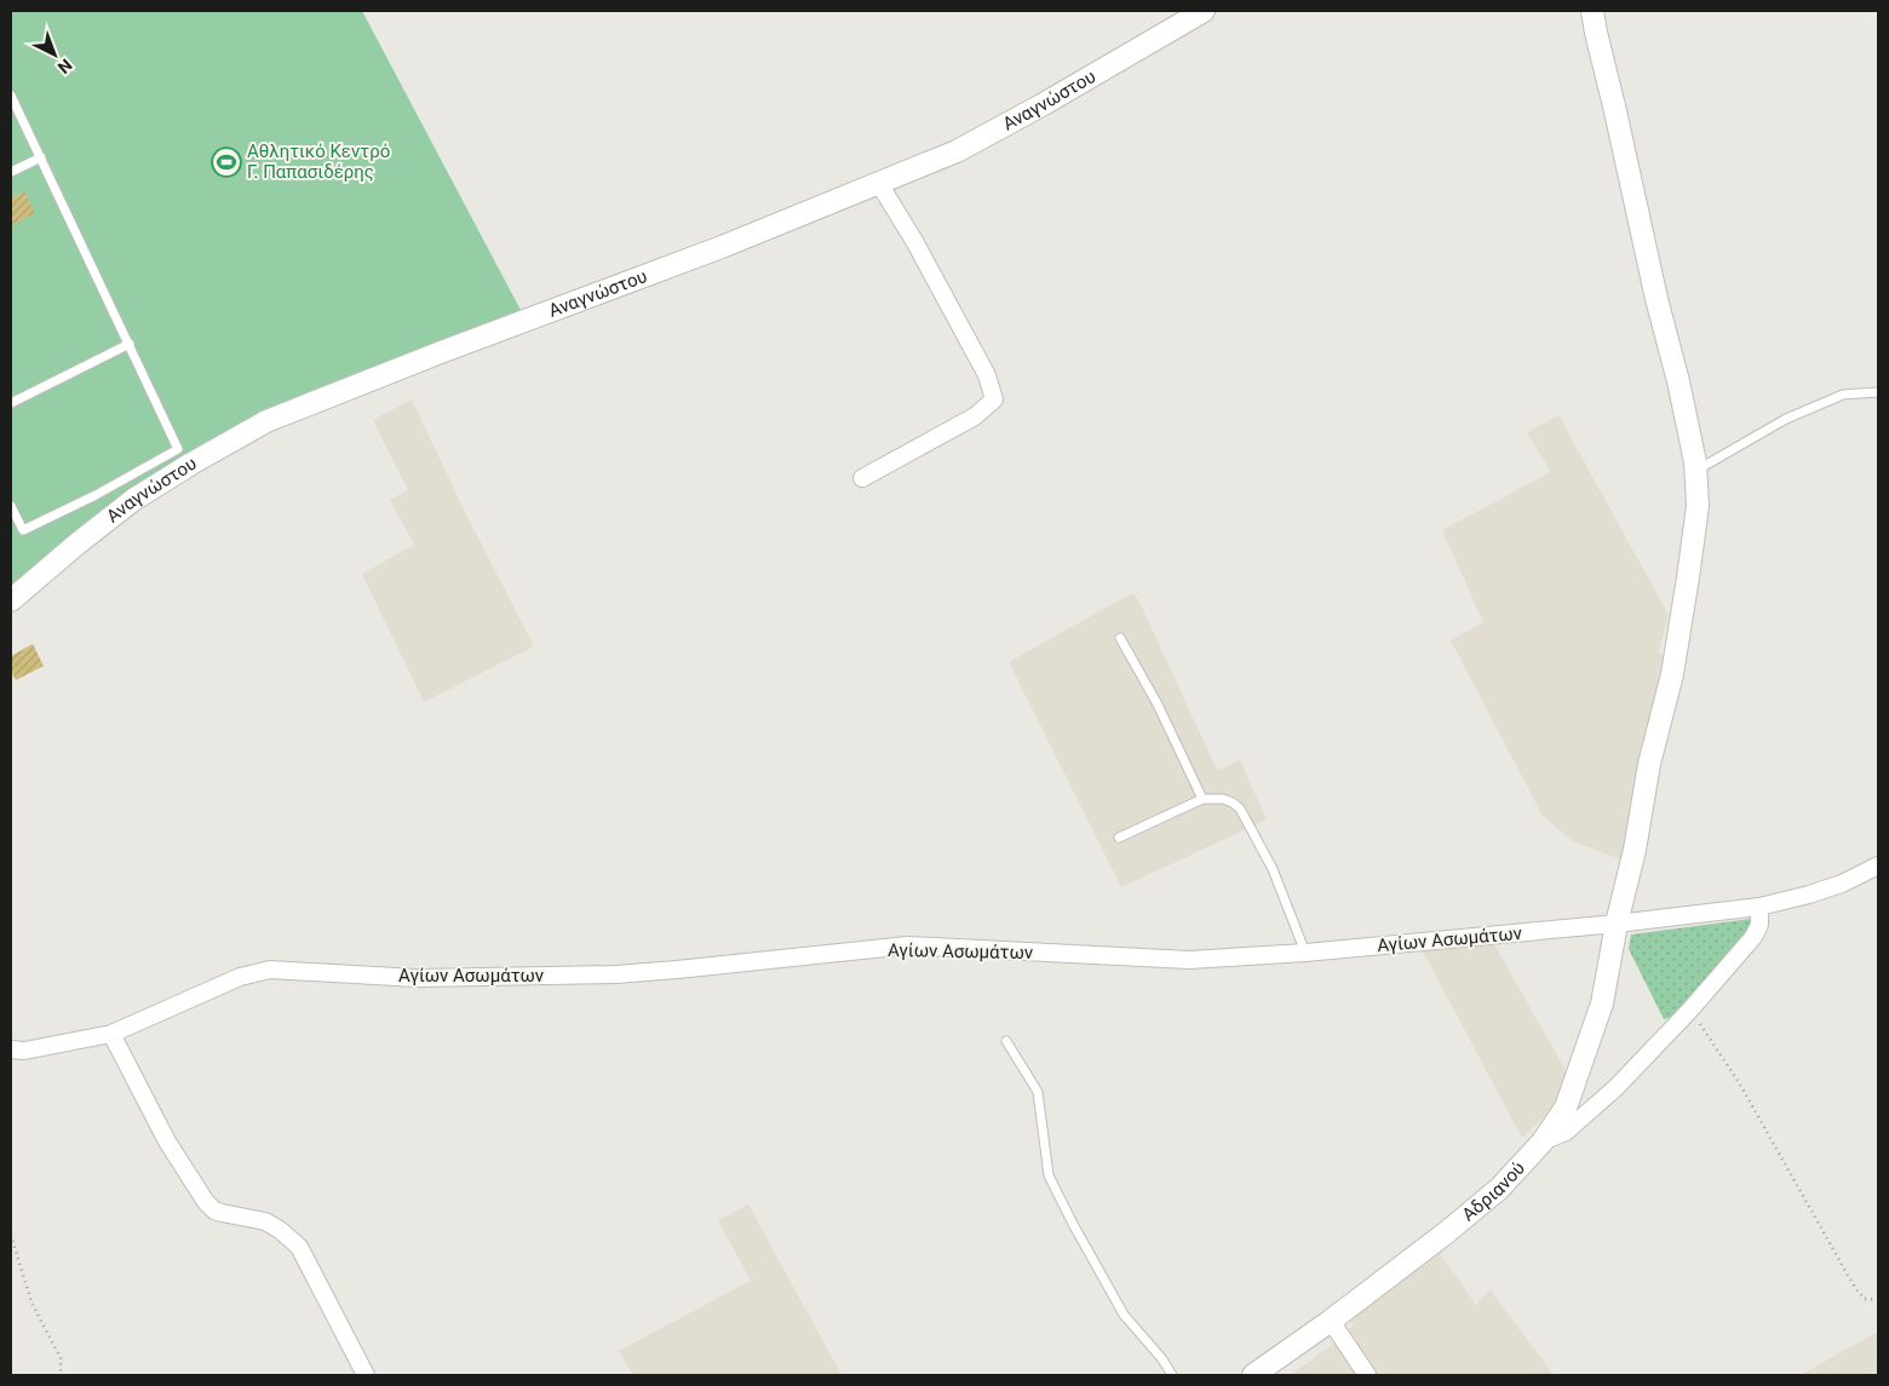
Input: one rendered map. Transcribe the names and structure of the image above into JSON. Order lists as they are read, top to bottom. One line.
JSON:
{"streets":{"street":["Αναγνώστου","Αγίων Ασωμάτων","Αδριανού"]},"crossings":[["Αγίων Ασωμάτων","Αδριανού"]],"places":{"sports":["Αθλητικό Κεντρό Γ. Παπασιδέρης"]},"north":"bottom right"}
